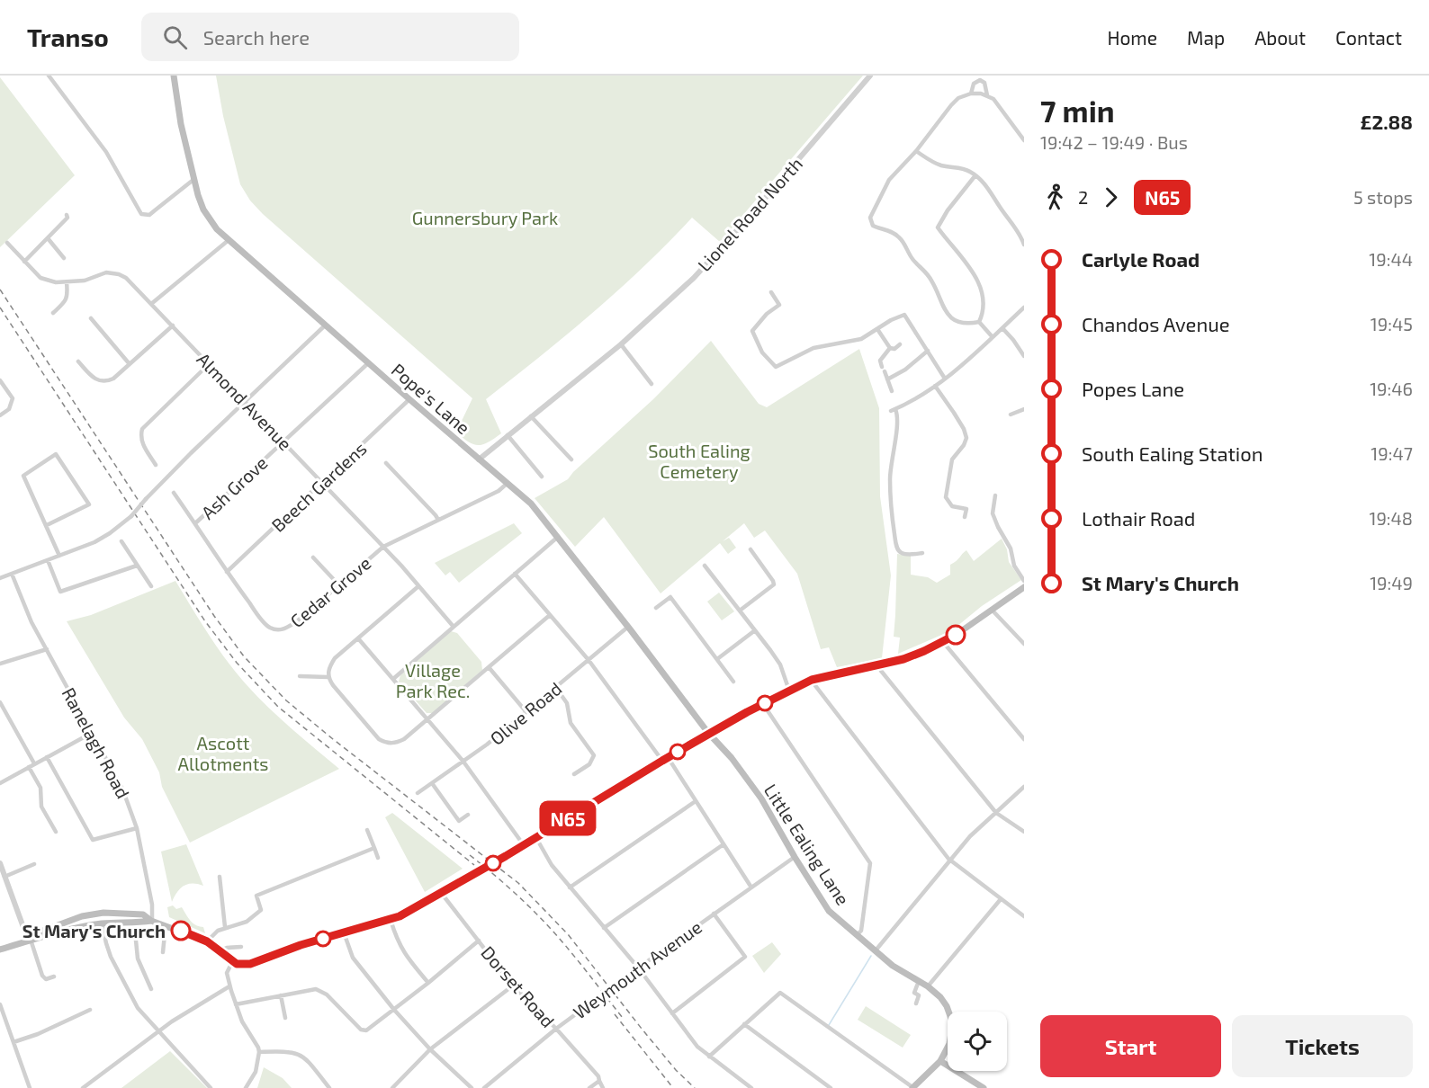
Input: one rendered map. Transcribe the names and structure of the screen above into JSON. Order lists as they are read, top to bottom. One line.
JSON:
{"streets":{"main road":["Pope's Lane","Little Ealing Lane"],"street":["Lionel Road North","Almond Avenue","Beech Gardens","Ash Grove","Cedar Grove","Olive Road","Ranelagh Road","Weymouth Avenue","Dorset Road"]},"crossings":[["Lionel Road North","Pope's Lane"],["Pope's Lane","Beech Gardens"],["Pope's Lane","Ash Grove"],["Pope's Lane","Cedar Grove"],["Pope's Lane","Olive Road"],["Pope's Lane","Little Ealing Lane"],["Almond Avenue","Beech Gardens"],["Almond Avenue","Ash Grove"],["Almond Avenue","Cedar Grove"],["Beech Gardens","Cedar Grove"],["Ash Grove","Cedar Grove"],["Little Ealing Lane","Weymouth Avenue"],["Weymouth Avenue","Dorset Road"]],"parks":["Gunnersbury Park","South Ealing Cemetery","Village Park Rec.","Ascott Allotments"],"places":["St Mary's Church"],"lines":["bus line N65"],"page":{"header":"Transo","search":"Search here","nav":["Home","Map","About","Contact"],"on_map":"N65","heading":["7 min","19:42 – 19:49 · Bus","£2.88"],"legs":["2","N65","5 stops"],"list":[{"name":"Carlyle Road","value":"19:44"},{"name":"Chandos Avenue","value":"19:45"},{"name":"Popes Lane","value":"19:46"},{"name":"South Ealing Station","value":"19:47"},{"name":"Lothair Road","value":"19:48"},{"name":"St Mary's Church","value":"19:49"}],"buttons":["Start","Tickets"]}}
